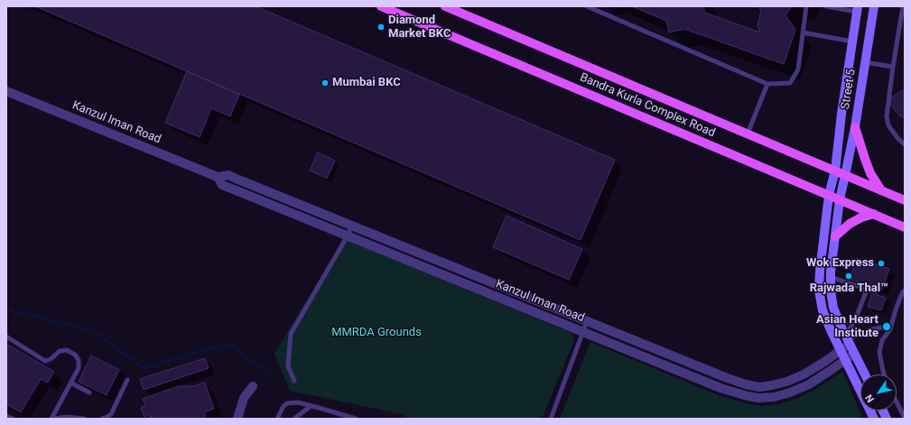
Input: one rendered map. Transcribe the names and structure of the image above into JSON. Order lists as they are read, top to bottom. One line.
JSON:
{"streets":{"main road":["Bandra Kurla Complex Road"],"street":["Street 5","Kanzul Iman Road"]},"crossings":[["Street 5","Bandra Kurla Complex Road"],["Street 5","Kanzul Iman Road"]],"parks":["MMRDA Grounds"],"places":["Diamond Market BKC","Mumbai BKC","Wok Express","Rajwada Thal™","Asian Heart Institute"],"north":"bottom left"}
